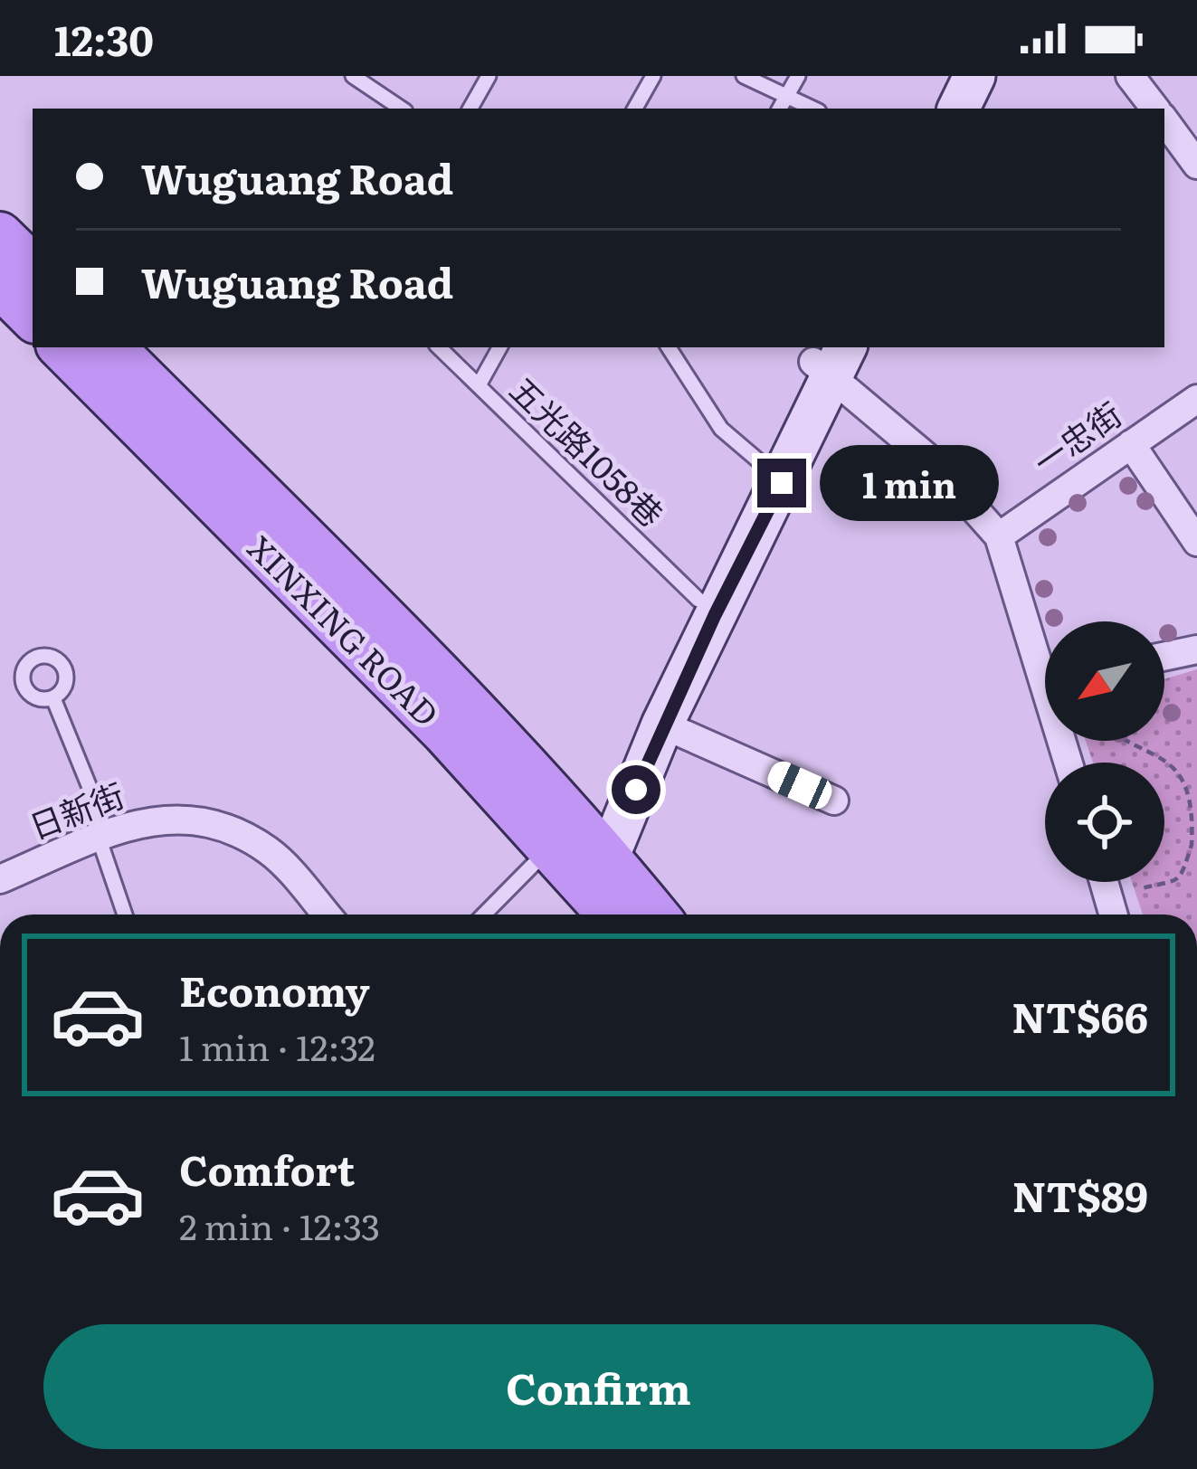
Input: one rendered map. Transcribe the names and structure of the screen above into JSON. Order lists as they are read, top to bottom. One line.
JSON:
{"streets":{"main road":["XINXING ROAD"],"street":["一忠街","日新街"],"lane":["五光路1058巷"]},"north":"bottom left","page":{"status":"12:30","banner":["Wuguang Road","Wuguang Road"],"bubble":"1 min","list":[{"name":"Economy","note":"1 min · 12:32","value":"NT$66"},{"name":"Comfort","note":"2 min · 12:33","value":"NT$89"}],"buttons":"Confirm"}}
